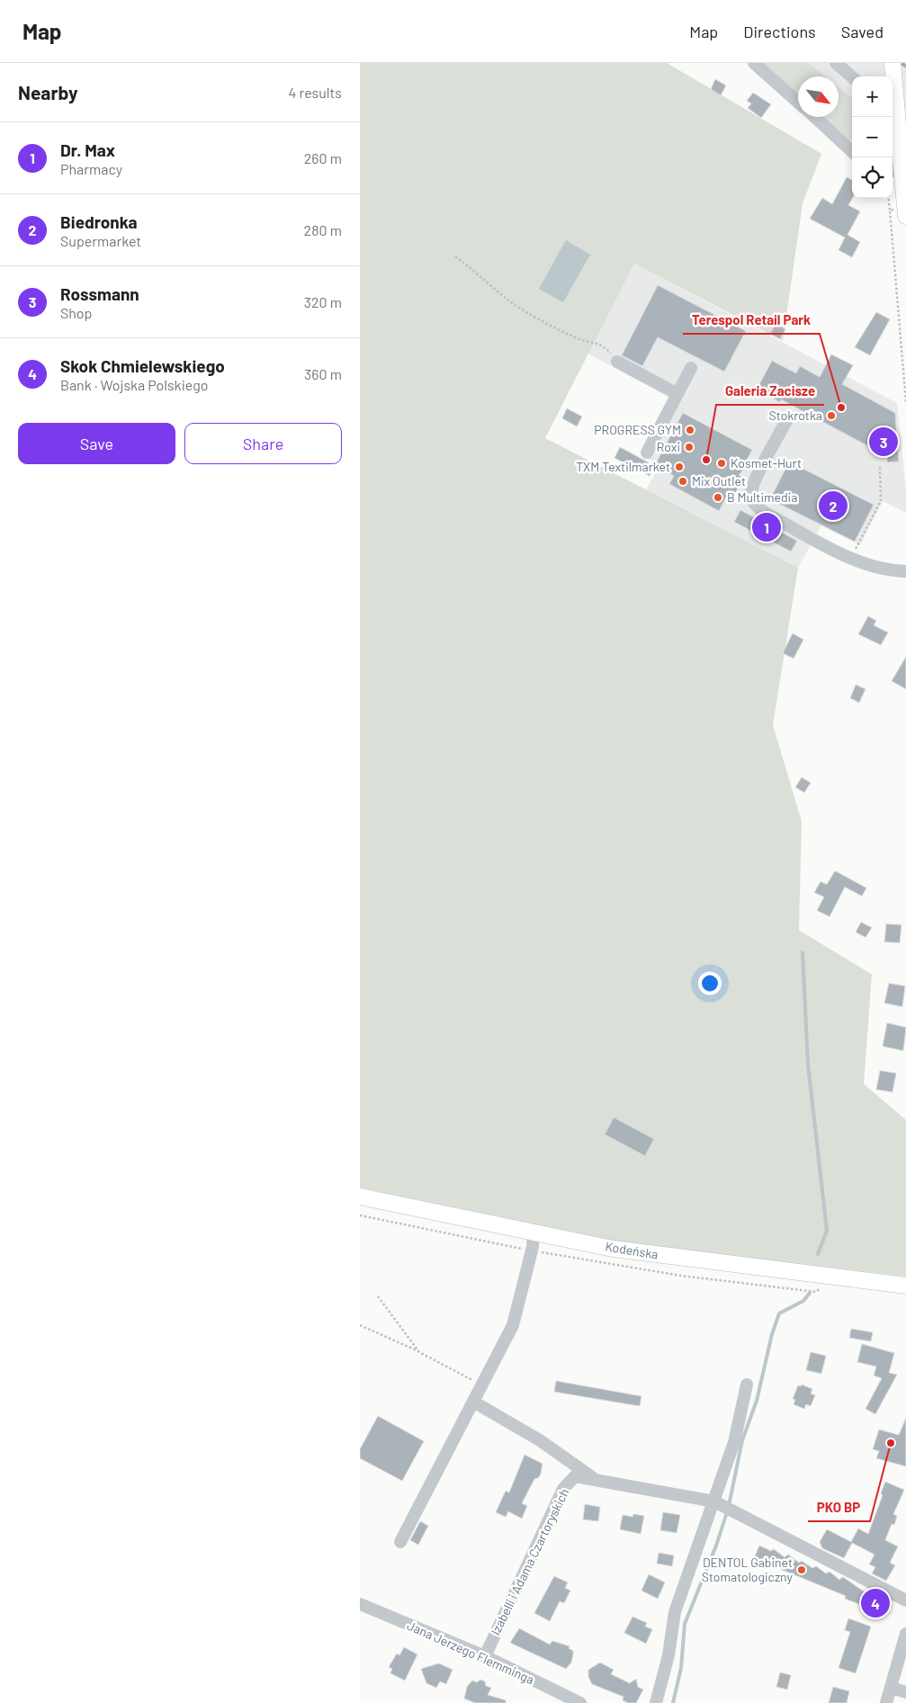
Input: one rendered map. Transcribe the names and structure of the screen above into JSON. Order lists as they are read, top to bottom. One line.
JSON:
{"streets":{"main road":["Kodeńska"],"street":["Izabelli i Adama Czartoryskich","Jana Jerzego Flemminga"]},"crossings":[["Izabelli i Adama Czartoryskich","Jana Jerzego Flemminga"]],"places":["Terespol Retail Park","Stokrotka","PROGRESS GYM","Roxi","Galeria Zacisze","Kosmet-Hurt","TXM Textilmarket","Mix Outlet","B Multimedia","PKO BP","DENTOL Gabinet Stomatologiczny"],"north":"bottom right","page":{"header":"Map","nav":["Map","Directions","Saved"],"heading":["Nearby","4 results"],"map_buttons":["+","−"],"list":[{"mark":"1","name":"Dr. Max","note":"Pharmacy","value":"260 m"},{"mark":"2","name":"Biedronka","note":"Supermarket","value":"280 m"},{"mark":"3","name":"Rossmann","note":"Shop","value":"320 m"},{"mark":"4","name":"Skok Chmielewskiego","note":"Bank · Wojska Polskiego","value":"360 m"}],"buttons":["Save","Share"],"pins":["3","2","1","4"]}}
